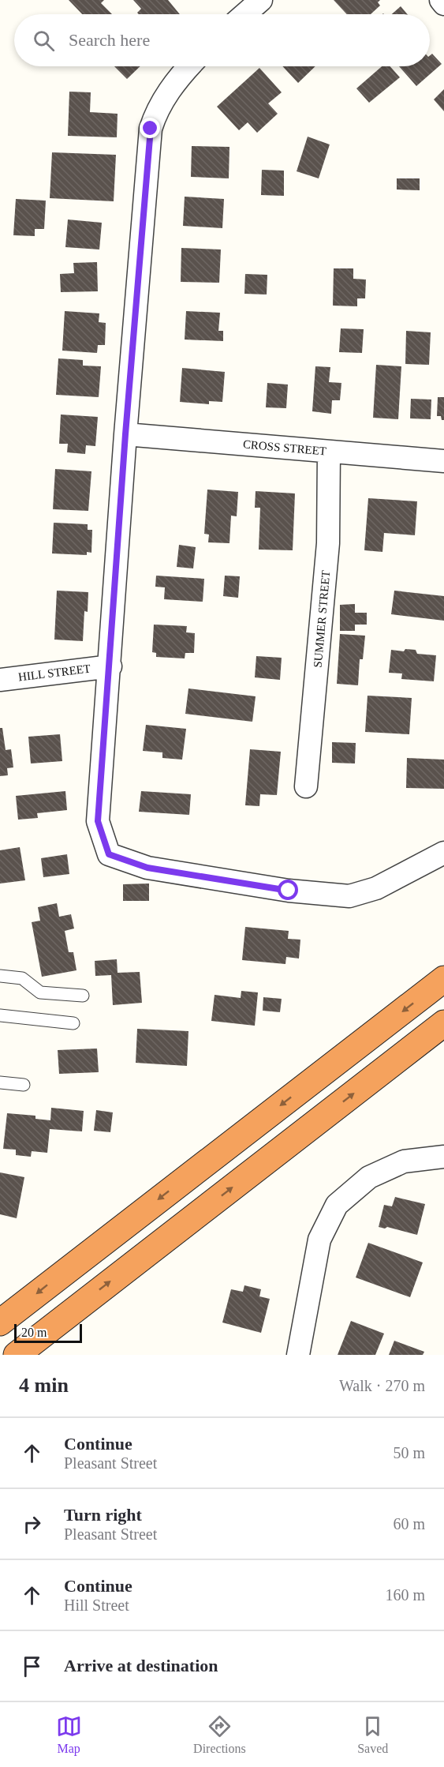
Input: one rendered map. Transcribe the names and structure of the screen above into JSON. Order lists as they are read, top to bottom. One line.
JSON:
{"streets":{"street":["CROSS STREET","SUMMER STREET","HILL STREET"]},"crossings":[["CROSS STREET","SUMMER STREET"]],"scale_bar":"20 m","page":{"search":"Search here","scale":"20 m","heading":["4 min","Walk · 270 m"],"list":[["Continue","Pleasant Street","50 m"],["Turn right","Pleasant Street","60 m"],["Continue","Hill Street","160 m"],"Arrive at destination"],"nav":["Map","Directions","Saved"]}}
